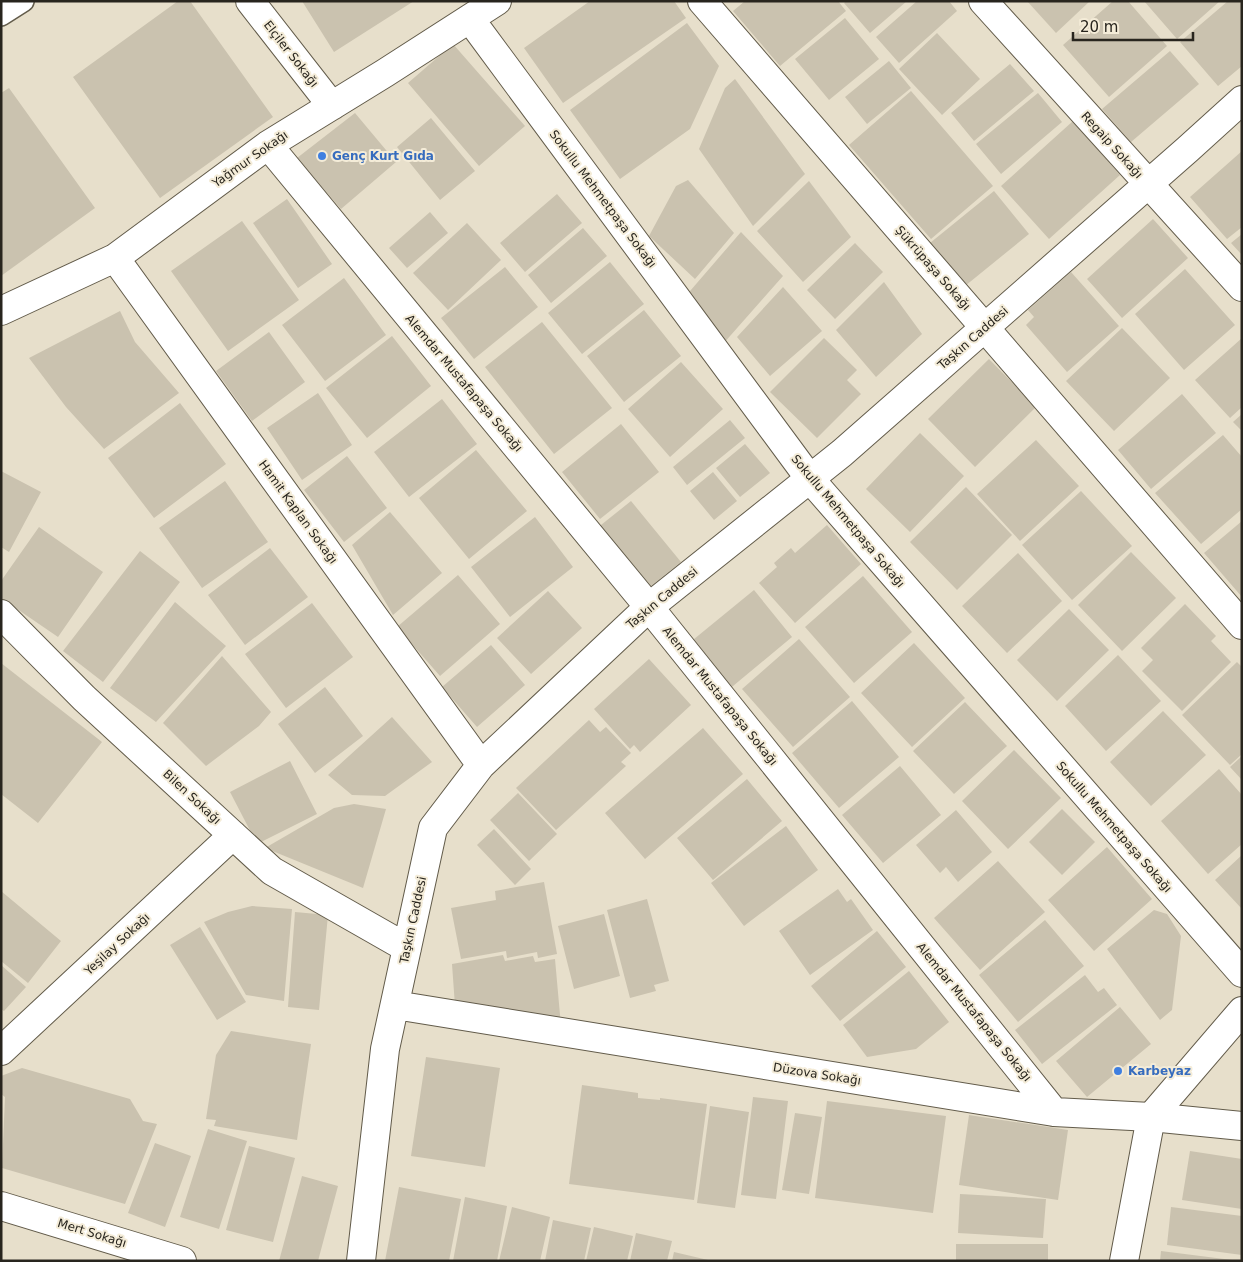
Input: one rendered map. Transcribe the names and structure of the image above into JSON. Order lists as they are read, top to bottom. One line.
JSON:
{"streets":{"street":["Elçiler Sokağı","Regaip Sokağı","Yağmur Sokağı","Sokullu Mehmetpaşa Sokağı","Şükrüpaşa Sokağı","Taşkın Caddesi","Alemdar Mustafapaşa Sokağı","Hamit Kaplan Sokağı","Bilen Sokağı","Yeşilay Sokağı","Düzova Sokağı","Mert Sokağı"]},"crossings":[["Elçiler Sokağı","Yağmur Sokağı"],["Regaip Sokağı","Taşkın Caddesi"],["Yağmur Sokağı","Sokullu Mehmetpaşa Sokağı"],["Yağmur Sokağı","Alemdar Mustafapaşa Sokağı"],["Yağmur Sokağı","Hamit Kaplan Sokağı"],["Sokullu Mehmetpaşa Sokağı","Taşkın Caddesi"],["Şükrüpaşa Sokağı","Taşkın Caddesi"],["Taşkın Caddesi","Alemdar Mustafapaşa Sokağı"],["Taşkın Caddesi","Hamit Kaplan Sokağı"],["Taşkın Caddesi","Bilen Sokağı"],["Taşkın Caddesi","Düzova Sokağı"],["Alemdar Mustafapaşa Sokağı","Düzova Sokağı"],["Bilen Sokağı","Yeşilay Sokağı"]],"places":["Genç Kurt Gıda","Karbeyaz"],"scale_bar":"20 m"}
